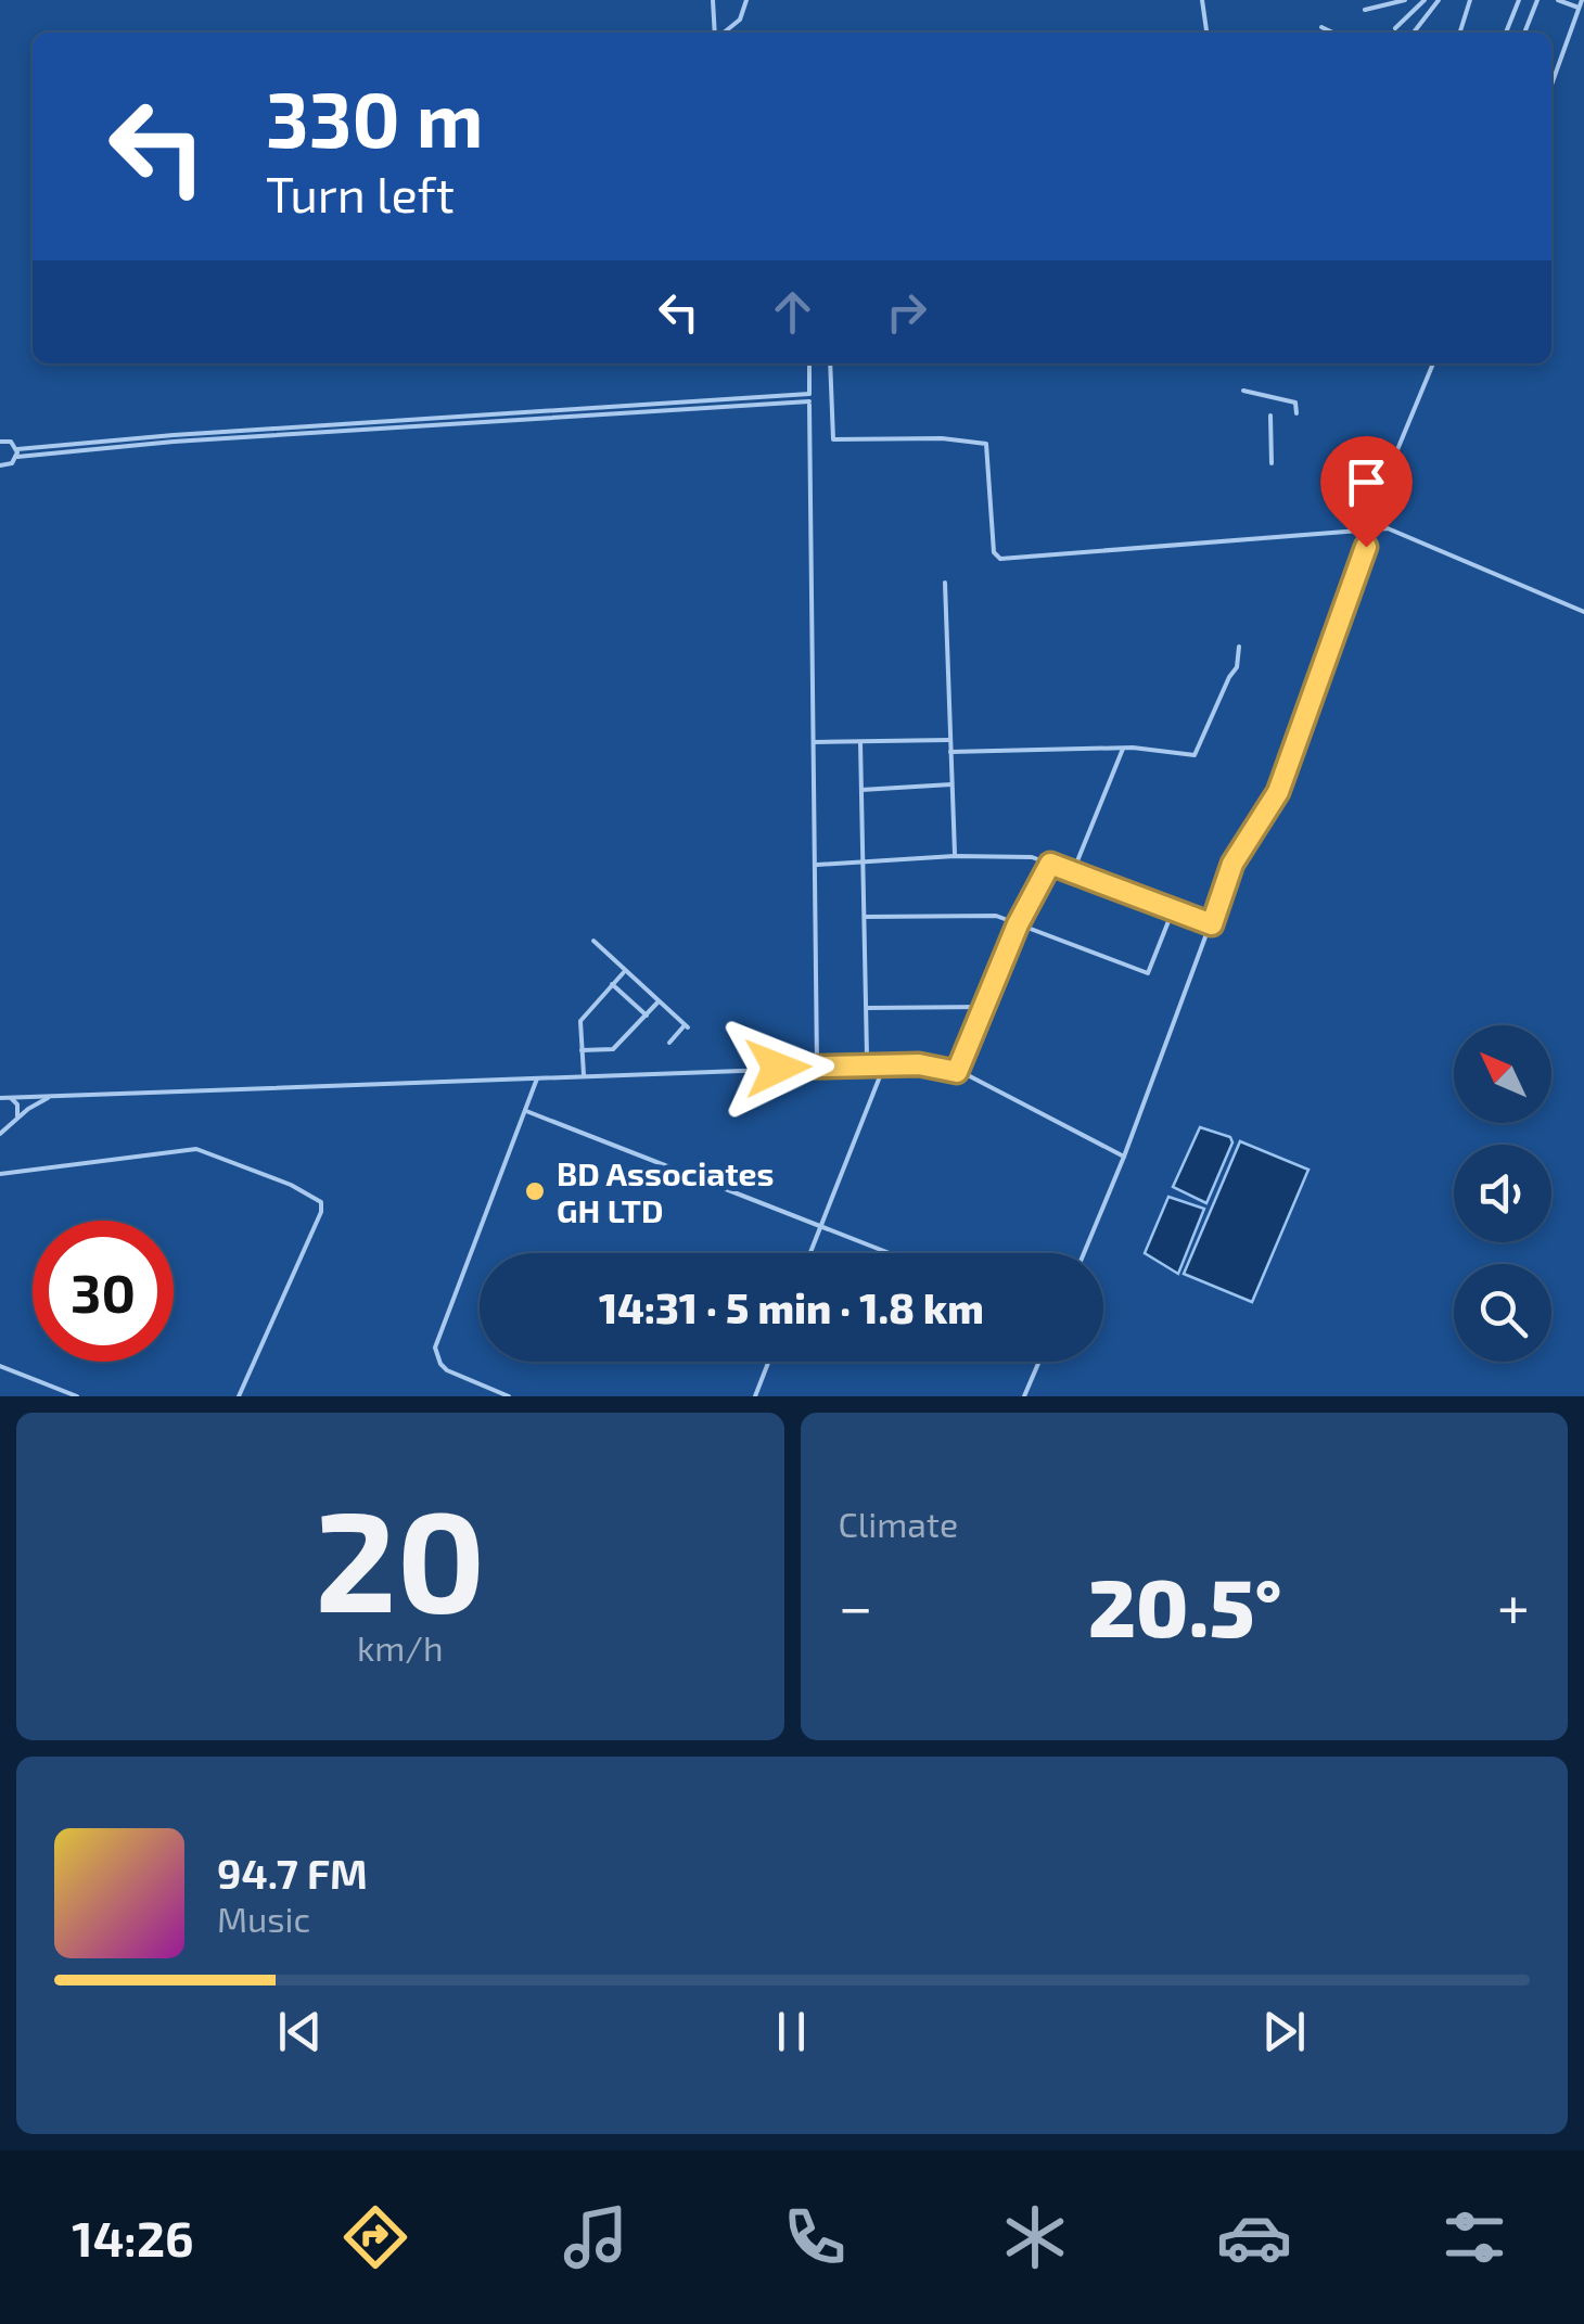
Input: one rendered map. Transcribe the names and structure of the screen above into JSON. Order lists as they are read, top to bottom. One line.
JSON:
{"places":["BD Associates GH LTD"],"north":"top left","page":{"turn":["330 m","Turn left"],"limit":"30","trip":"14:31 · 5 min · 1.8 km","tile":[["20","km/h"],"Climate"],"heat":["−","20.5°","+"],"song":["94.7 FM","Music"],"tabs":"14:26"}}
